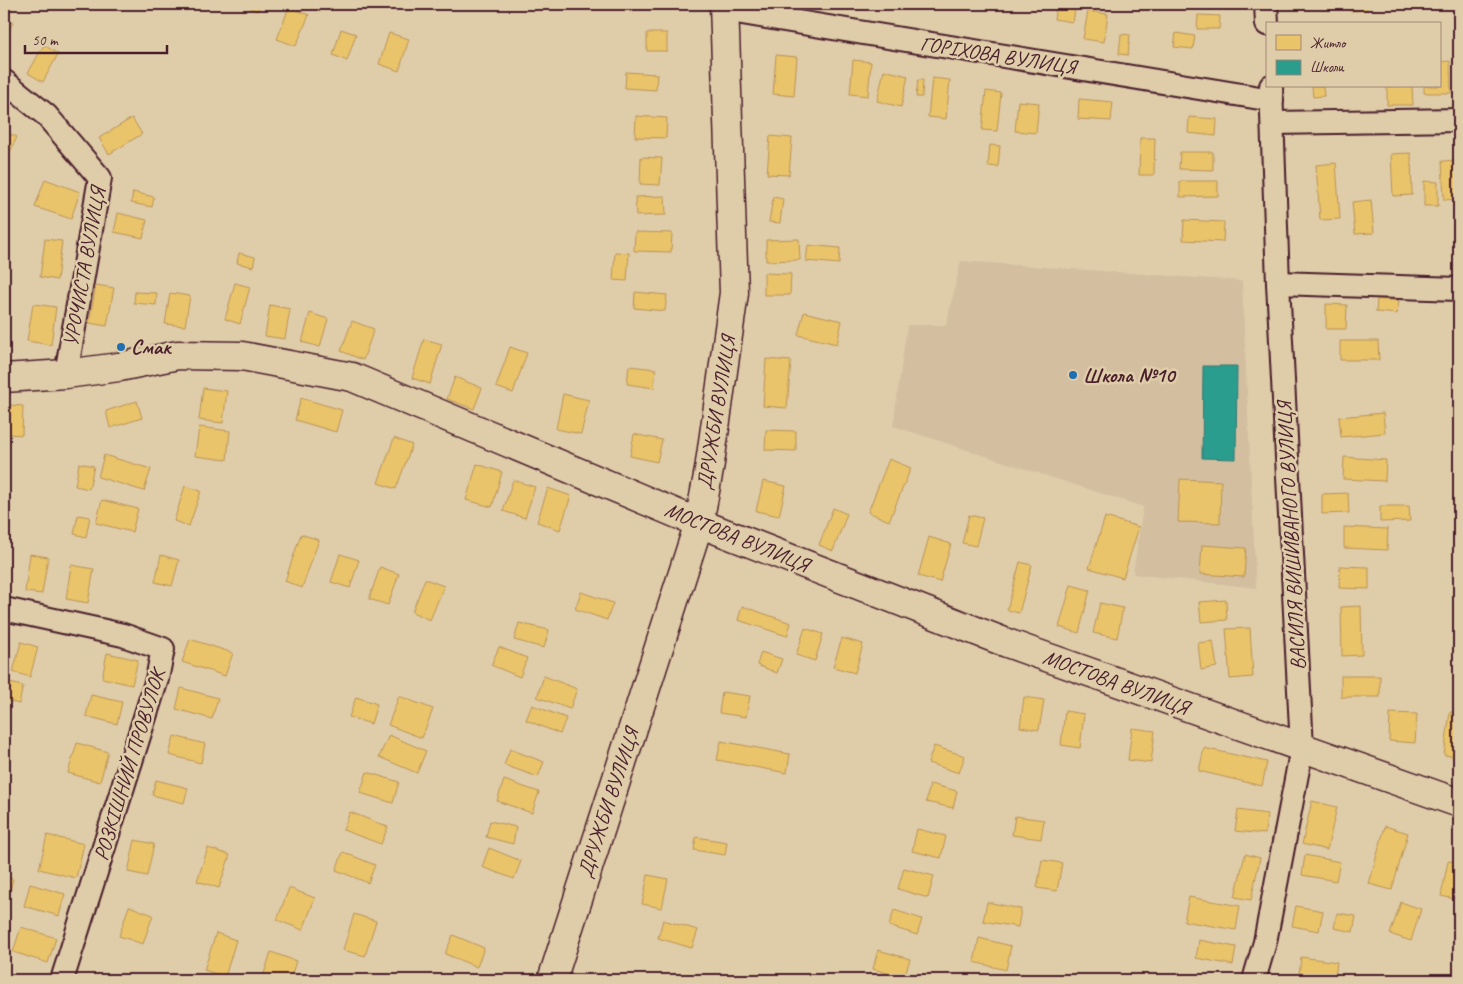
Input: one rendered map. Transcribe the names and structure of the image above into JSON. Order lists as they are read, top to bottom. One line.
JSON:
{"streets":{"street":["ГОРІХОВА ВУЛИЦЯ","УРОЧИСТА ВУЛИЦЯ","ДРУЖБИ ВУЛИЦЯ","ВАСИЛЯ ВИШИВАНОГО ВУЛИЦЯ","МОСТОВА ВУЛИЦЯ","РОЗКІШНИЙ ПРОВУЛОК"]},"crossings":[["ГОРІХОВА ВУЛИЦЯ","ДРУЖБИ ВУЛИЦЯ"],["ГОРІХОВА ВУЛИЦЯ","ВАСИЛЯ ВИШИВАНОГО ВУЛИЦЯ"],["УРОЧИСТА ВУЛИЦЯ","МОСТОВА ВУЛИЦЯ"],["ДРУЖБИ ВУЛИЦЯ","МОСТОВА ВУЛИЦЯ"],["ВАСИЛЯ ВИШИВАНОГО ВУЛИЦЯ","МОСТОВА ВУЛИЦЯ"]],"places":["Смак","Школа №10"],"legend":["Житло","Школи"],"scale_bar":"50 m"}
